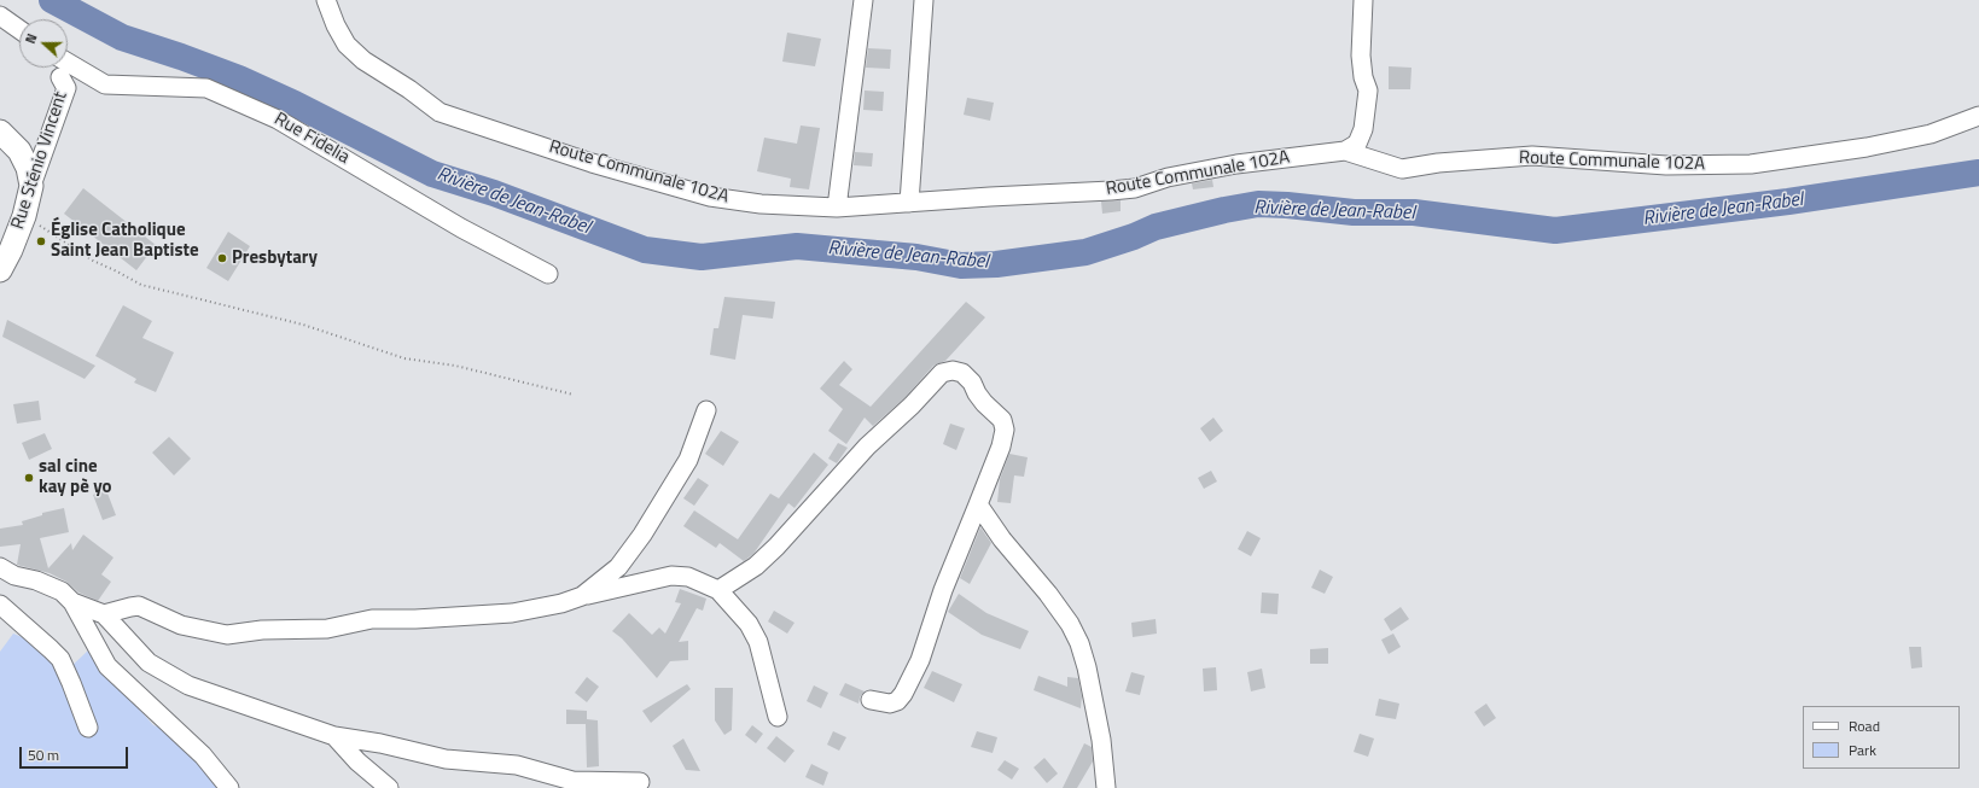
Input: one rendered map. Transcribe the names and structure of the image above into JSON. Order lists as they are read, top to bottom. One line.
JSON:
{"streets":{"main road":["Rue Sténio Vincent"],"street":["Rue Fidelia","Route Communale 102A"]},"water":["Rivière de Jean-Rabel"],"places":["Église Catholique Saint Jean Baptiste","Presbytary","sal cine kay pè yo"],"legend":["Road","Park"],"scale_bar":"50 m","north":"left"}
